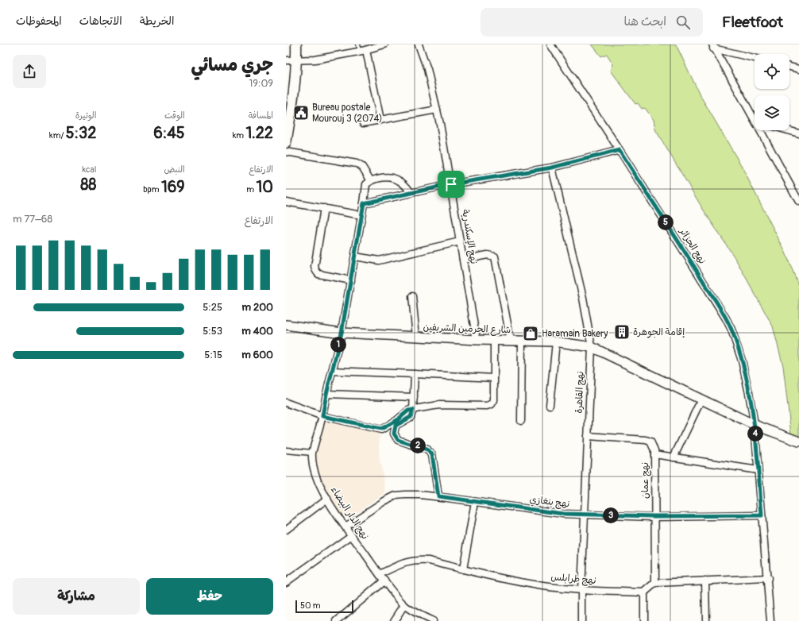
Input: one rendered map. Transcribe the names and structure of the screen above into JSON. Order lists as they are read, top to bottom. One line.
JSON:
{"streets":{"street":["نهج الإسكندرية","نهج الجزائر","شارع الحرمين الشريفين","نهج القاهرة","نهج عمان","نهج بنغازي","نهج الدار البيضاء","نهج طرابلس"]},"crossings":[["نهج الإسكندرية","شارع الحرمين الشريفين"],["نهج الجزائر","شارع الحرمين الشريفين"],["نهج الجزائر","نهج بنغازي"],["شارع الحرمين الشريفين","نهج القاهرة"],["شارع الحرمين الشريفين","نهج الدار البيضاء"],["نهج القاهرة","نهج عمان"],["نهج القاهرة","نهج بنغازي"],["نهج القاهرة","نهج طرابلس"],["نهج عمان","نهج بنغازي"],["نهج بنغازي","نهج الدار البيضاء"],["نهج الدار البيضاء","نهج طرابلس"]],"places":{"public building":["Bureau postale Mourouj 3 (2074)"],"building":["إقامة الجوهرة"],"shop":["Haramain Bakery"]},"scale_bar":"50 m","page":{"header":"Fleetfoot","search":"ابحث هنا","nav":["الخريطة","الاتجاهات","المحفوظات"],"heading":["جري مسائي","19:09"],"stats":[["المسافة","1.22 km"],["الوقت","6:45"],["الوتيرة","5:32 /km"],["الارتفاع","10 m"],["النبض","169 bpm"],["kcal","88"]],"chart":["الارتفاع","68–77 m"],"pins":["5","1","4","2","3"],"list":[{"name":"200 m","note":"5:25"},{"name":"400 m","note":"5:53"},{"name":"600 m","note":"5:15"}],"buttons":["حفظ","مشاركة"],"scale":"50 m"}}
